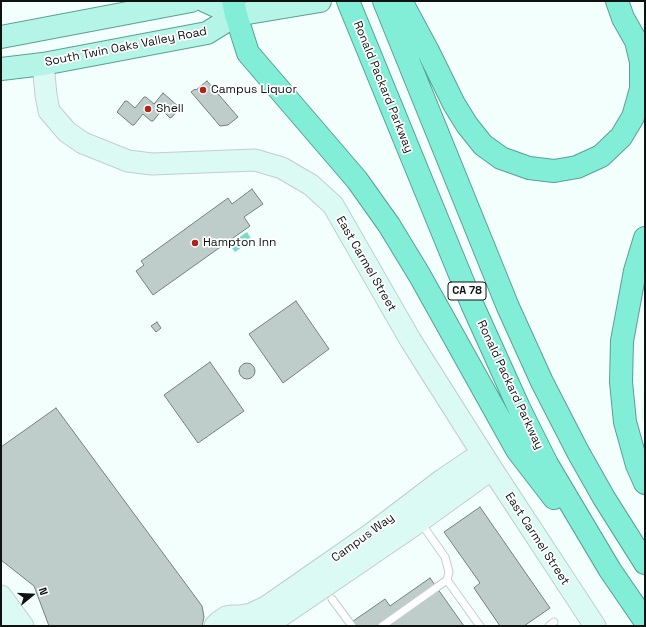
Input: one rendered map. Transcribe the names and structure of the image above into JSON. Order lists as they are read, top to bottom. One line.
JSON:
{"streets":{"highway":["Ronald Packard Parkway","CA 78"],"main road":["South Twin Oaks Valley Road"],"street":["East Carmel Street","Campus Way"]},"crossings":[["South Twin Oaks Valley Road","East Carmel Street"],["East Carmel Street","Campus Way"]],"places":["Campus Liquor","Shell","Hampton Inn"],"north":"right"}
